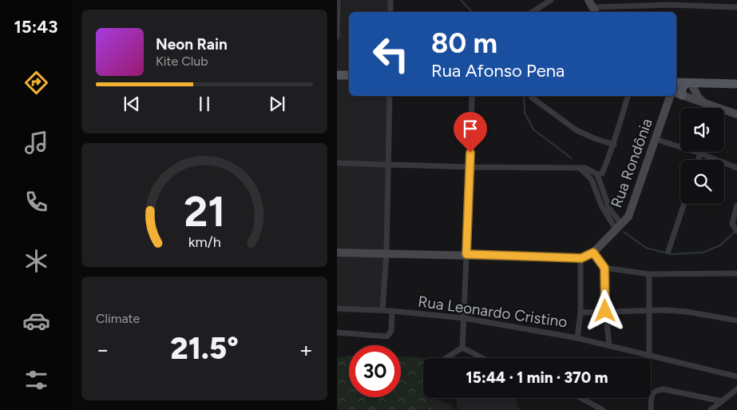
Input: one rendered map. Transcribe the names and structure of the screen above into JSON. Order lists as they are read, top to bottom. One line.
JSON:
{"streets":{"street":["Rua Rondônia","Rua Leonardo Cristino"]},"page":{"tabs":"15:43","turn":["80 m","Rua Afonso Pena"],"song":["Neon Rain","Kite Club"],"tile":"Climate","heat":["−","21.5°","+"],"limit":"30","trip":"15:44 · 1 min · 370 m","gauge":["21","km/h"]}}
